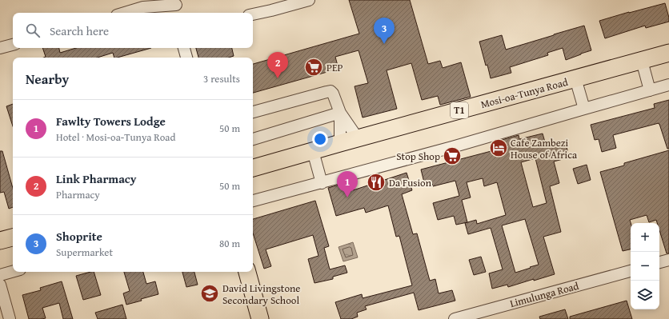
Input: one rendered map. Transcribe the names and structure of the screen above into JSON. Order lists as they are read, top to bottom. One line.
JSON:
{"streets":{"highway":["Mosi-oa-Tunya Road","T1"],"street":["Limulunga Road"]},"places":{"supermarket":["PEP","Stop Shop"],"hotel":["Cafe Zambezi House of Africa"],"restaurant":["Da Fusion"],"school or university":["David Livingstone Secondary School"]},"page":{"search":"Search here","pins":["3","2","1"],"heading":["Nearby","3 results"],"list":[{"mark":"1","name":"Fawlty Towers Lodge","note":"Hotel · Mosi-oa-Tunya Road","value":"50 m"},{"mark":"2","name":"Link Pharmacy","note":"Pharmacy","value":"50 m"},{"mark":"3","name":"Shoprite","note":"Supermarket","value":"80 m"}],"map_buttons":["+","−"]}}
